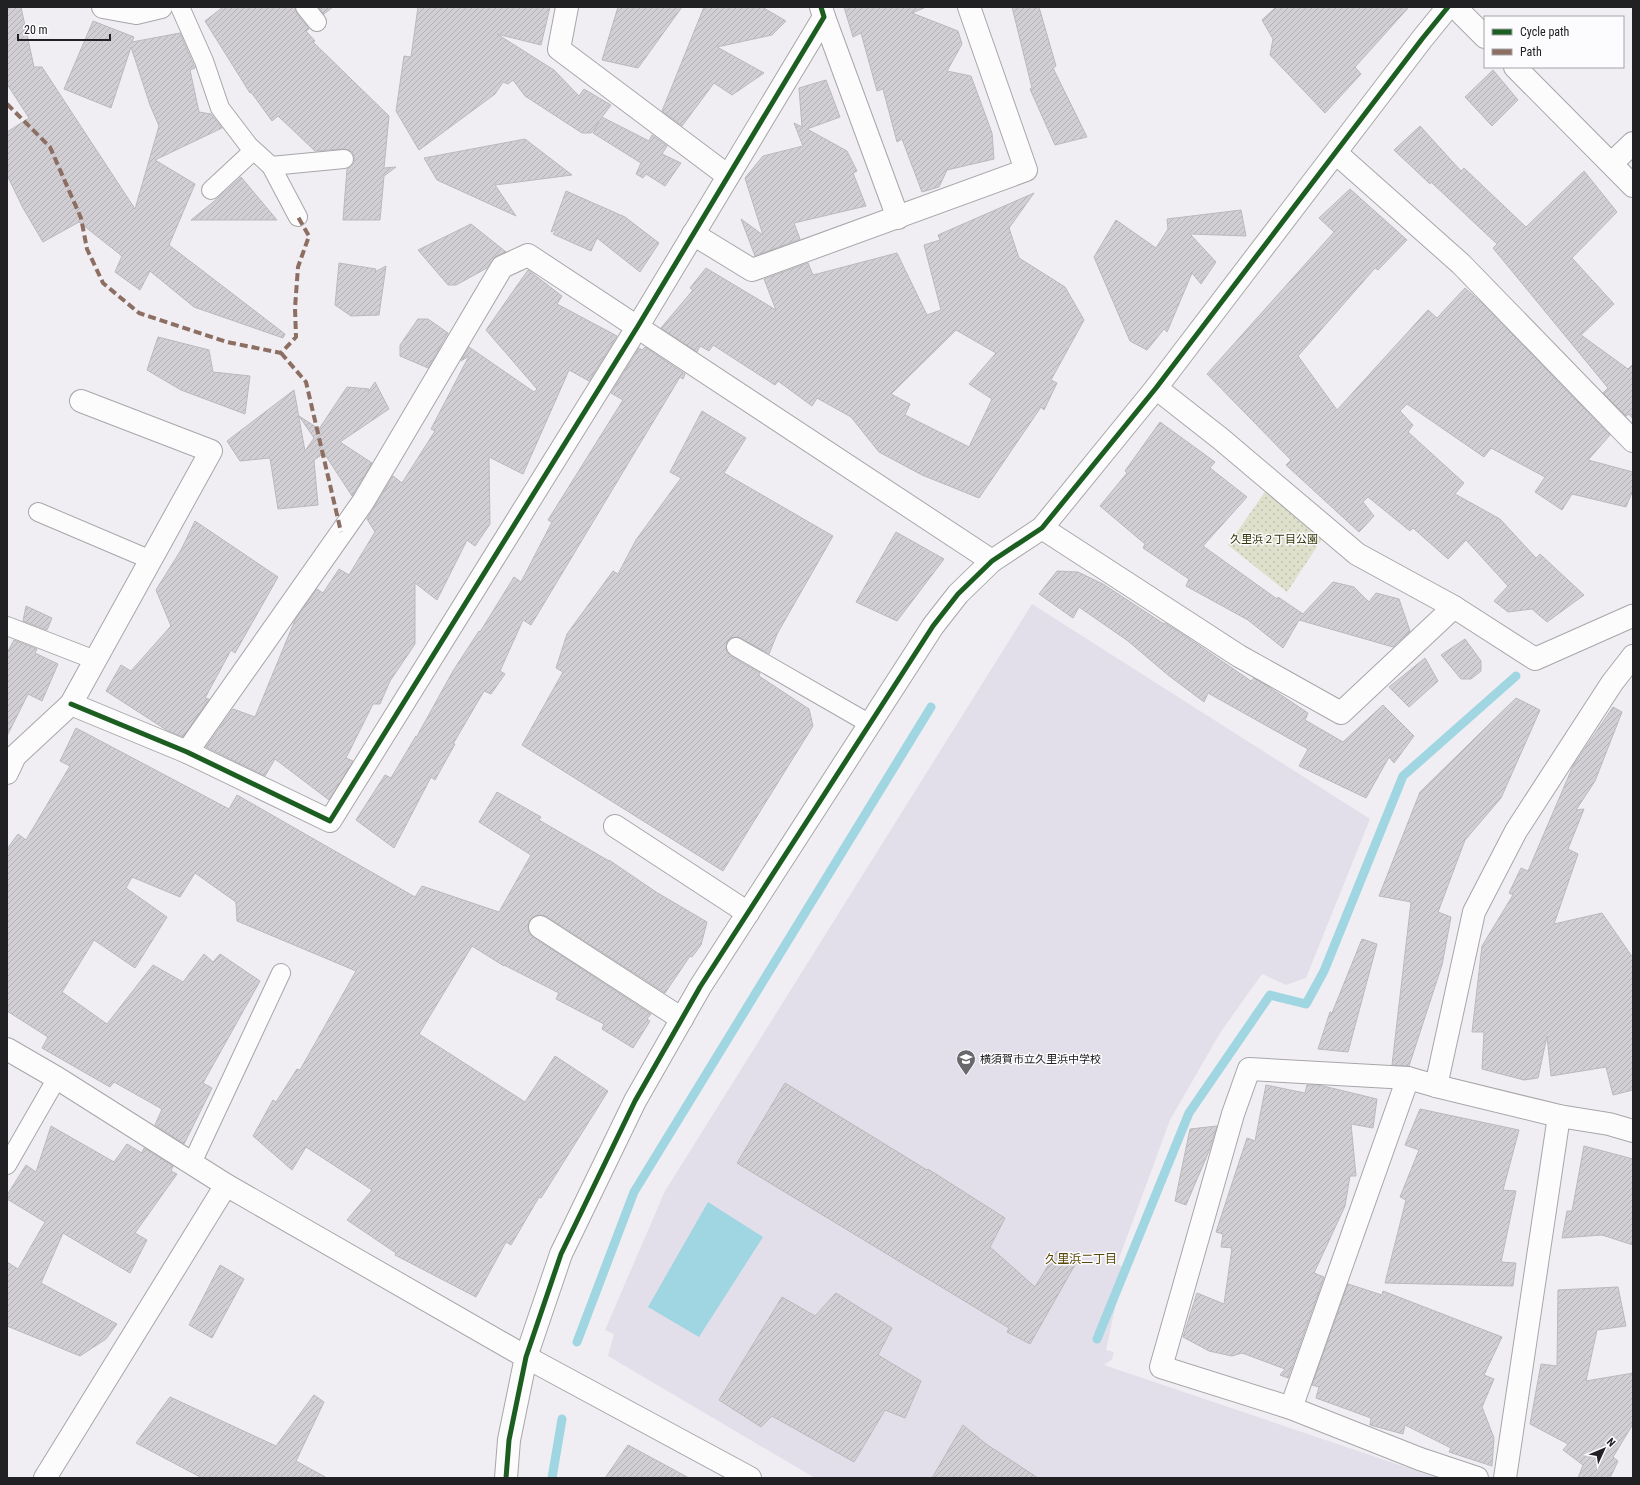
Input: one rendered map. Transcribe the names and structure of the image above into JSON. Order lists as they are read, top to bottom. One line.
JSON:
{"districts":["久里浜二丁目"],"parks":["久里浜２丁目公園"],"places":{"school or university":["横須賀市立久里浜中学校"]},"legend":["Cycle path","Path"],"scale_bar":"20 m","north":"top right"}
